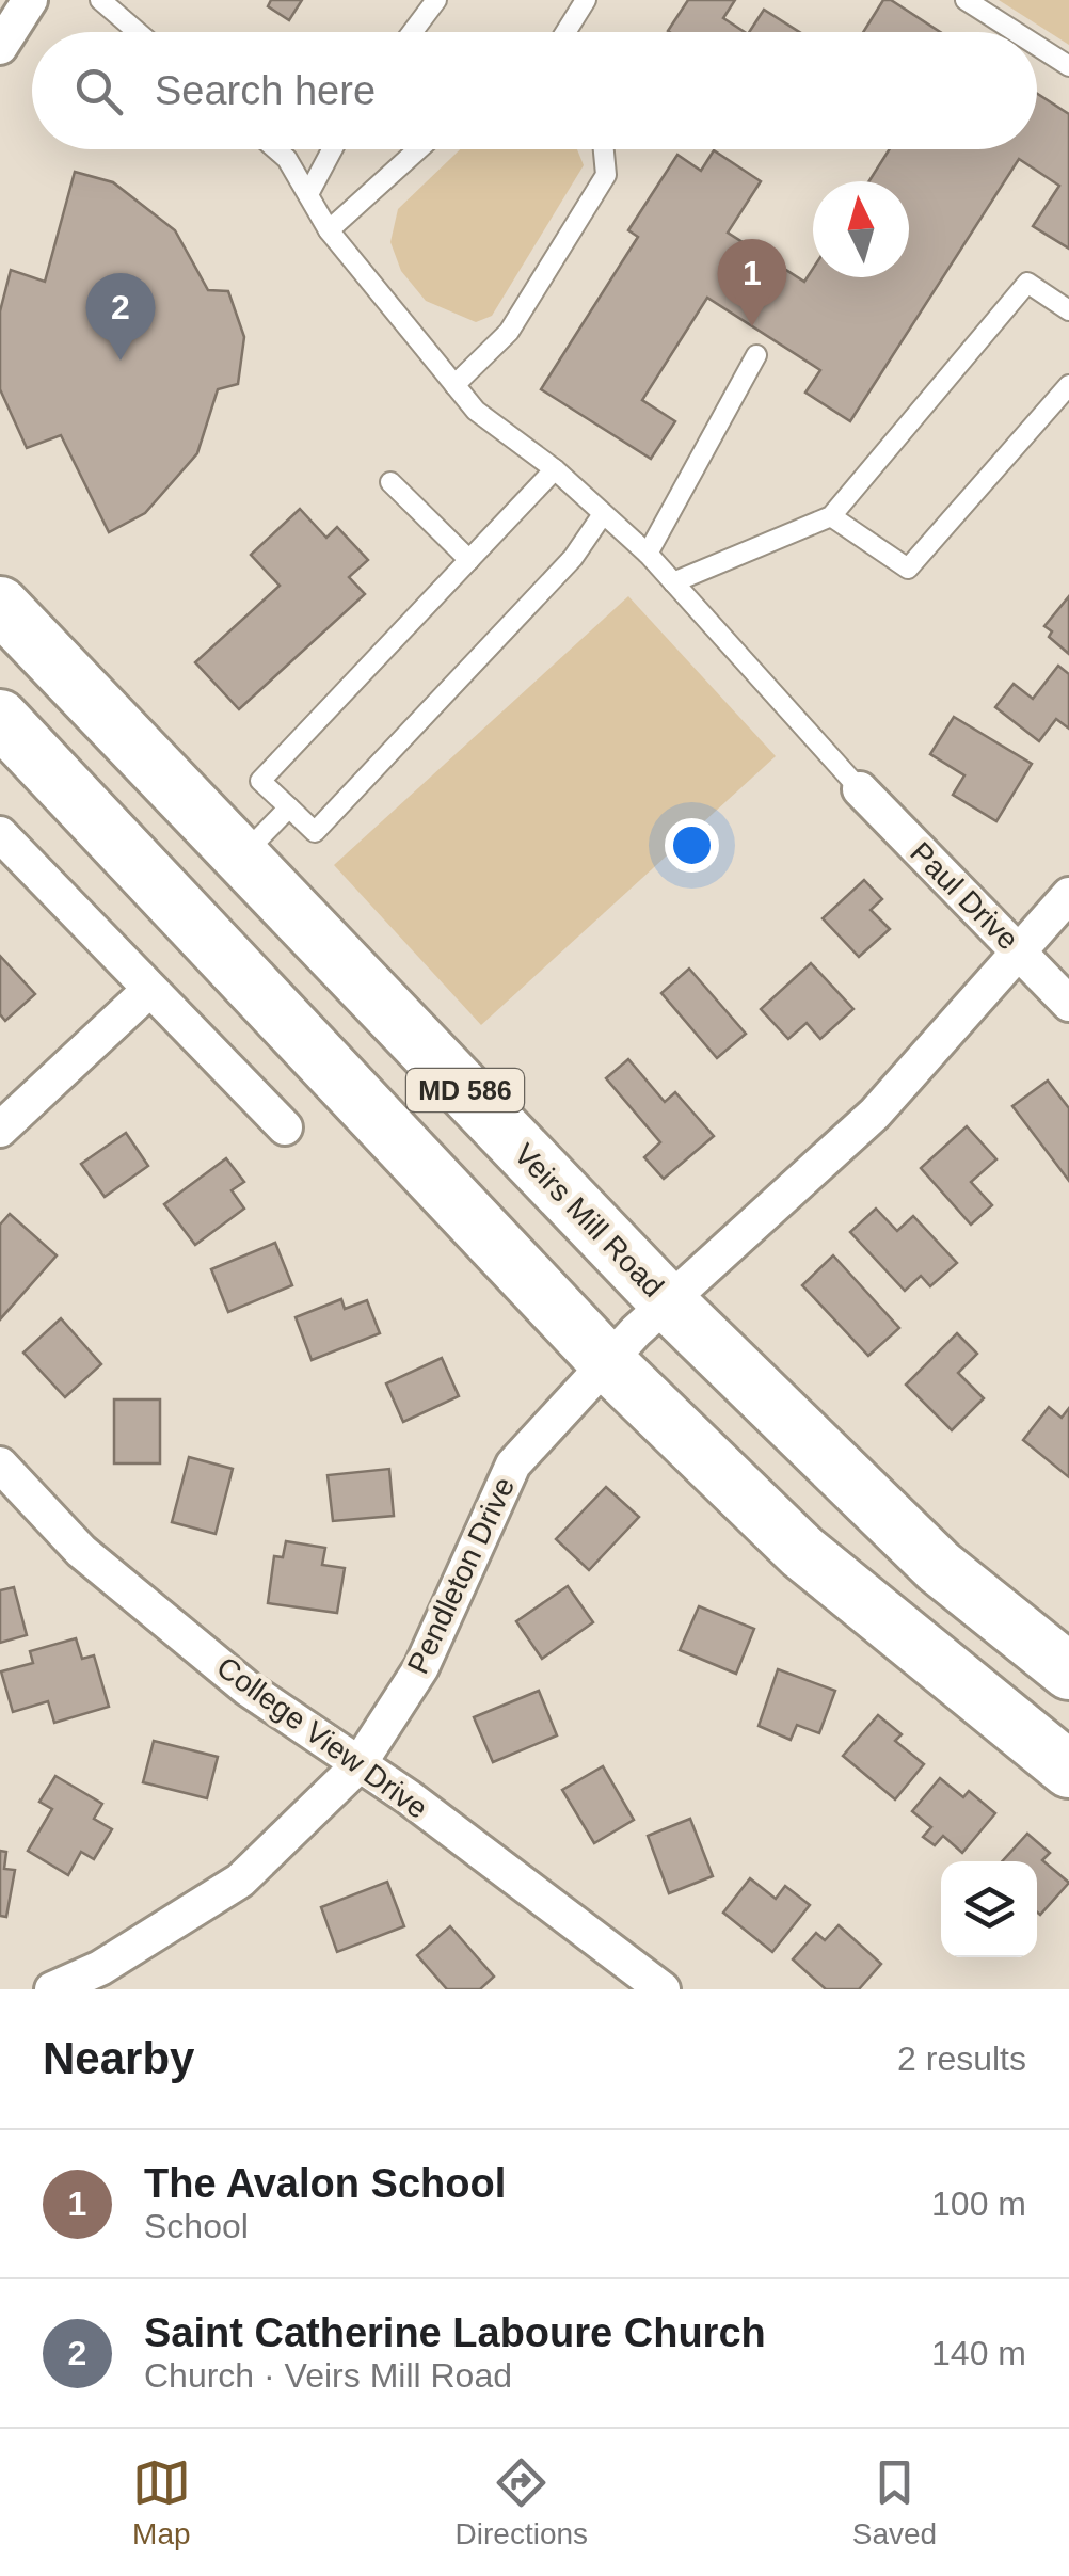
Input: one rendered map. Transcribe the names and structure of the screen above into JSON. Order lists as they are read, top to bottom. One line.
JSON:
{"streets":{"main road":["MD 586","Veirs Mill Road"],"street":["Paul Drive","Pendleton Drive","College View Drive"]},"crossings":[["Paul Drive","Pendleton Drive"],["MD 586","Pendleton Drive"],["Veirs Mill Road","Pendleton Drive"],["Pendleton Drive","College View Drive"]],"north":"top","page":{"search":"Search here","pins":["1","2"],"heading":["Nearby","2 results"],"list":[{"mark":"1","name":"The Avalon School","note":"School","value":"100 m"},{"mark":"2","name":"Saint Catherine Laboure Church","note":"Church · Veirs Mill Road","value":"140 m"}],"nav":["Map","Directions","Saved"]}}
